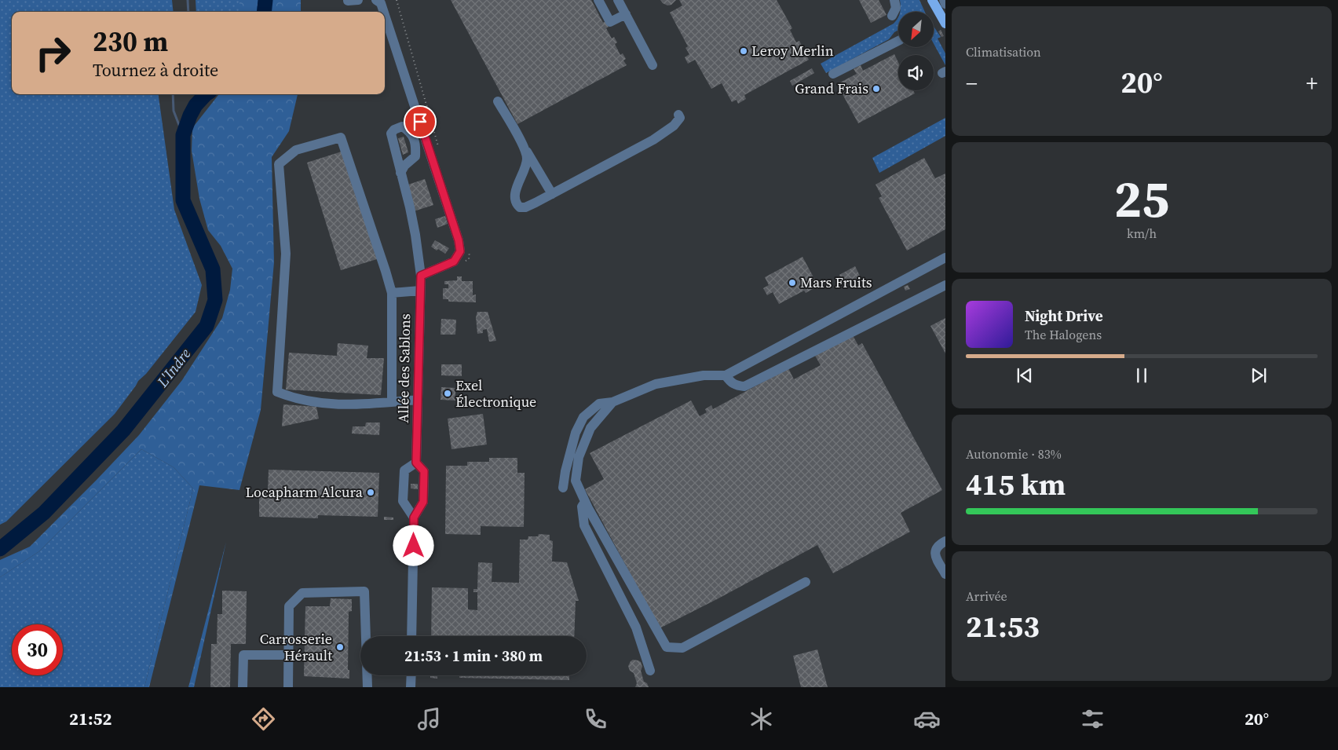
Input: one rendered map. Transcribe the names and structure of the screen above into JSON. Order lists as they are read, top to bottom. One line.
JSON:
{"streets":{"street":["Allée des Sablons"]},"water":["L'Indre"],"places":["Leroy Merlin","Grand Frais","Mars Fruits","Exel Électronique","Locapharm Alcura","Carrosserie Hérault"],"north":"bottom left","page":{"tile":["Climatisation",["25","km/h"],["Autonomie · 83%","415 km"],["Arrivée","21:53"]],"turn":["230 m","Tournez à droite"],"heat":["−","20°","+"],"song":["Night Drive","The Halogens"],"limit":"30","trip":"21:53 · 1 min · 380 m","tabs":["21:52","20°"]}}
